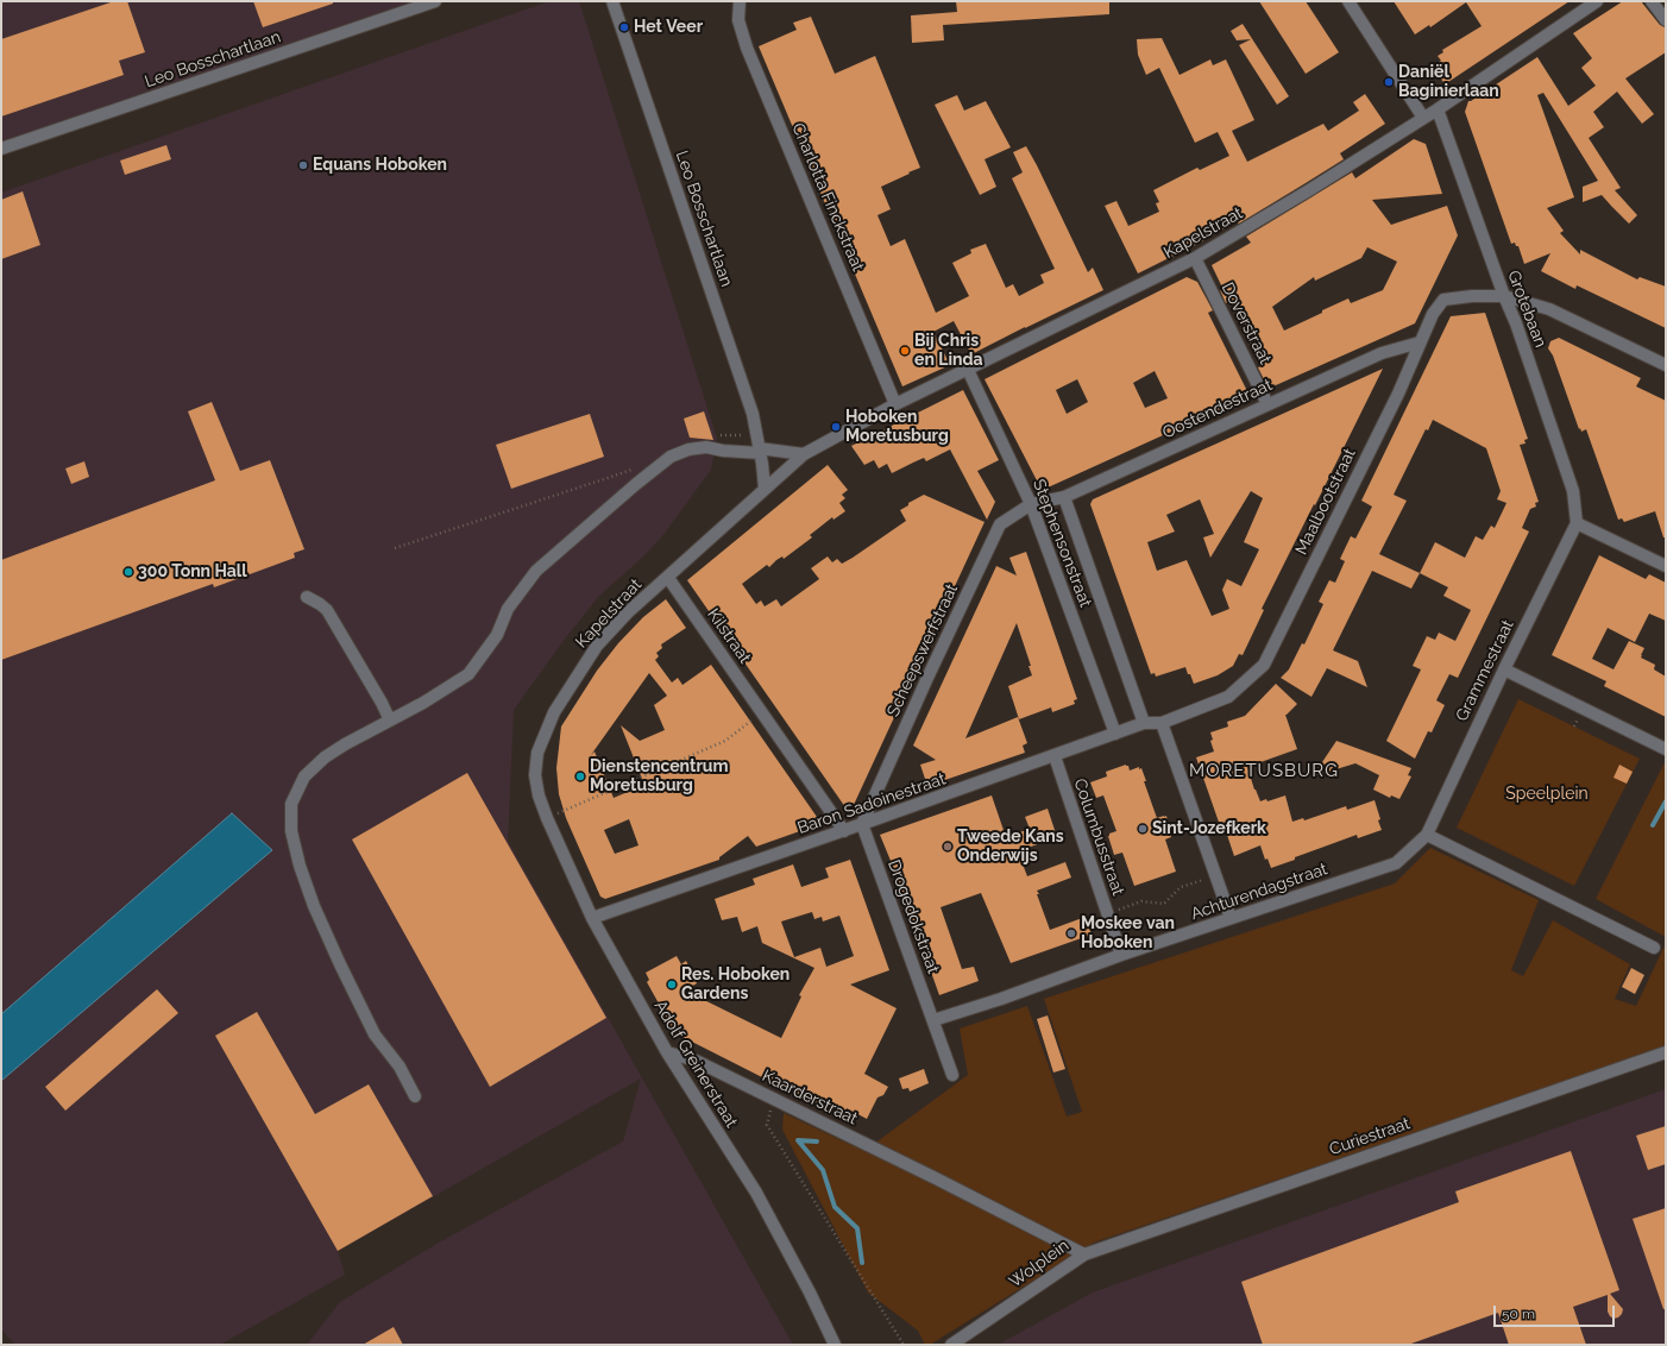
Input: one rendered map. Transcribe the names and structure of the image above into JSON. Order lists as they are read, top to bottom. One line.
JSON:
{"streets":{"street":["Leo Bosschartlaan","Charlotta Finckstraat","Kapelstraat","Grotebaan","Doverstraat","Oostendestraat","Maalbootstraat","Stephensonstraat","Kilstraat","Scheepswerfstraat","Grammestraat","Baron Sadoinestraat","Columbusstraat","Achturendagstraat","Drogedokstraat","Adolf Greinerstraat","Kaarderstraat","Curiestraat","Wolplein"]},"crossings":[["Charlotta Finckstraat","Kapelstraat"],["Kapelstraat","Grotebaan"],["Kapelstraat","Doverstraat"],["Kapelstraat","Stephensonstraat"],["Kapelstraat","Kilstraat"],["Kapelstraat","Adolf Greinerstraat"],["Grotebaan","Maalbootstraat"],["Grotebaan","Grammestraat"],["Doverstraat","Oostendestraat"],["Oostendestraat","Maalbootstraat"],["Oostendestraat","Stephensonstraat"],["Oostendestraat","Scheepswerfstraat"],["Maalbootstraat","Baron Sadoinestraat"],["Stephensonstraat","Scheepswerfstraat"],["Stephensonstraat","Baron Sadoinestraat"],["Kilstraat","Baron Sadoinestraat"],["Scheepswerfstraat","Baron Sadoinestraat"],["Scheepswerfstraat","Drogedokstraat"],["Grammestraat","Achturendagstraat"],["Baron Sadoinestraat","Columbusstraat"],["Baron Sadoinestraat","Drogedokstraat"],["Baron Sadoinestraat","Adolf Greinerstraat"],["Columbusstraat","Achturendagstraat"],["Achturendagstraat","Drogedokstraat"],["Adolf Greinerstraat","Kaarderstraat"],["Kaarderstraat","Wolplein"],["Curiestraat","Wolplein"]],"districts":["MORETUSBURG"],"parks":["Speelplein"],"places":["Het Veer","Daniël Baginierlaan","Equans Hoboken","Bij Chris en Linda","Hoboken Moretusburg","300 Tonn Hall","Dienstencentrum Moretusburg","Sint-Jozefkerk","Tweede Kans Onderwijs","Moskee van Hoboken","Res. Hoboken Gardens"],"scale_bar":"50 m"}
